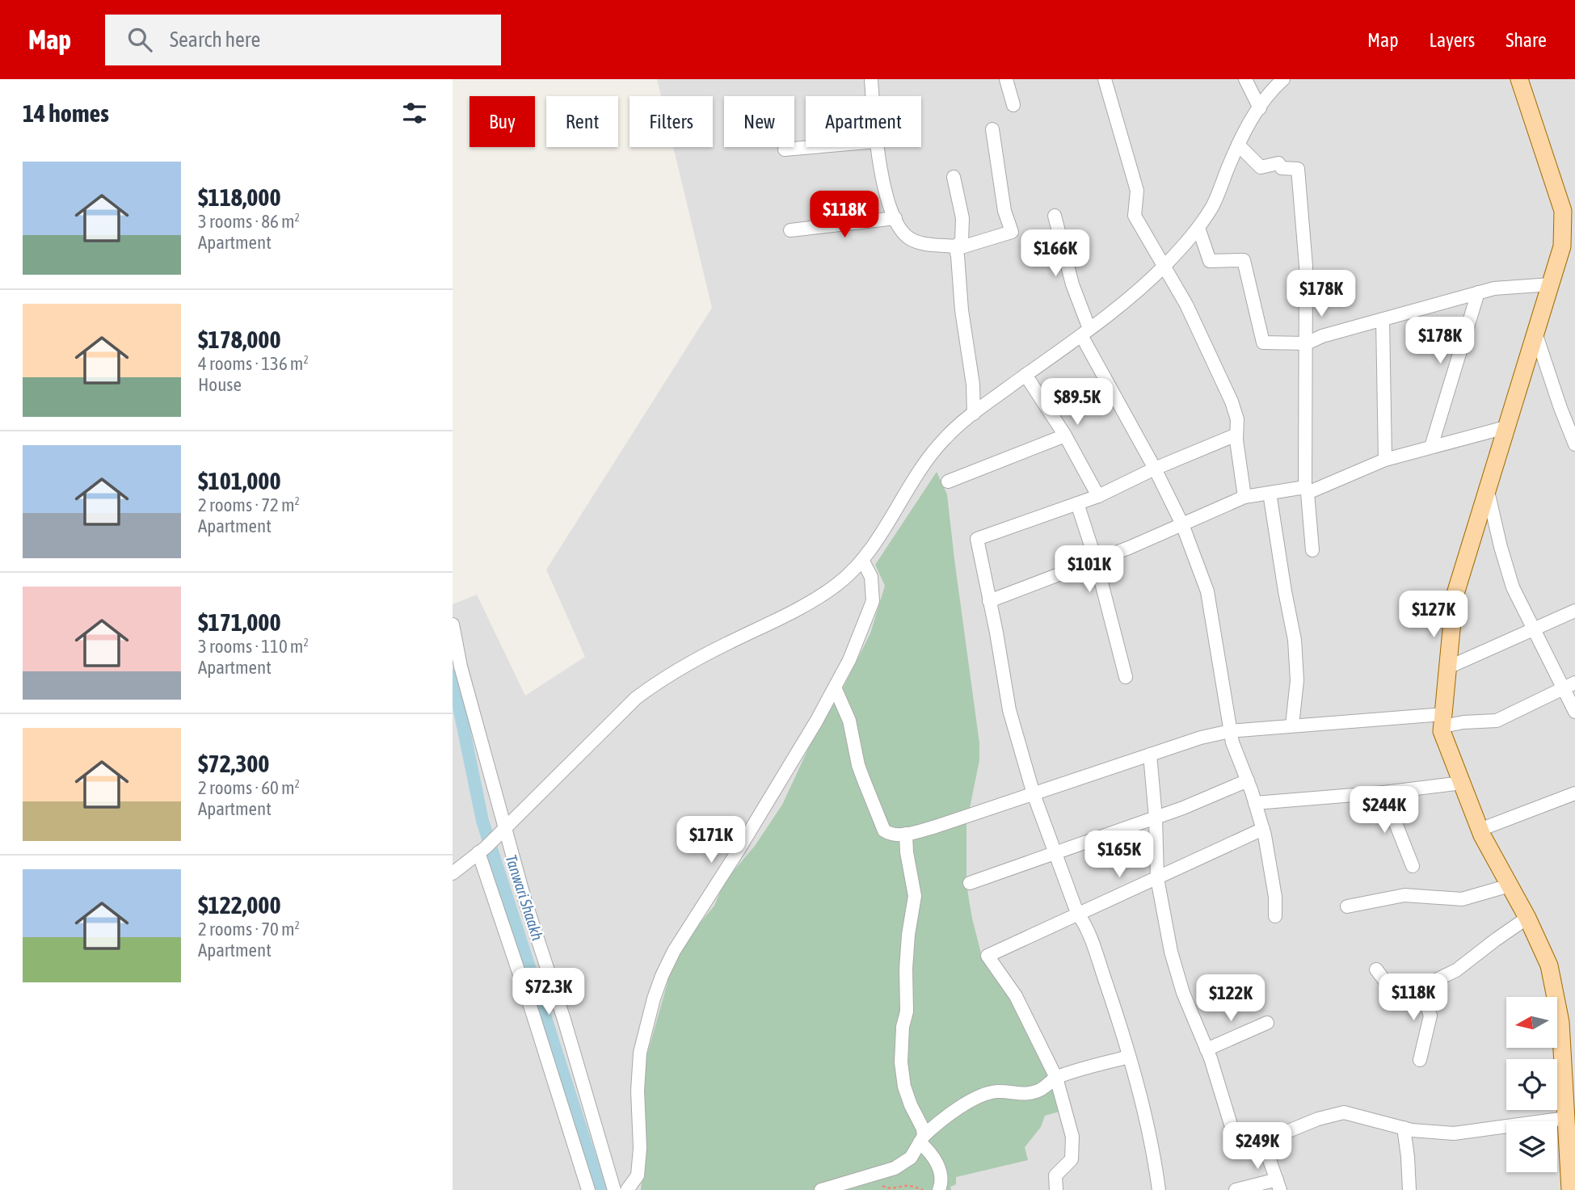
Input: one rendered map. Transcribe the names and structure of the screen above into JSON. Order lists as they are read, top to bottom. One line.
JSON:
{"water":["Tanwari Shaakh"],"north":"left","page":{"header":"Map","search":"Search here","nav":["Map","Layers","Share"],"heading":"14 homes","chip":["Buy","Rent","Filters","New","Apartment"],"list":[{"name":"$118,000","note":"3 rooms · 86 m² · Apartment"},{"name":"$178,000","note":"4 rooms · 136 m² · House"},{"name":"$101,000","note":"2 rooms · 72 m² · Apartment"},{"name":"$171,000","note":"3 rooms · 110 m² · Apartment"},{"name":"$72,300","note":"2 rooms · 60 m² · Apartment"},{"name":"$122,000","note":"2 rooms · 70 m² · Apartment"}],"price":["$118K","$166K","$178K","$178K","$89.5K","$101K","$127K","$244K","$171K","$165K","$72.3K","$118K","$122K","$249K"]}}
